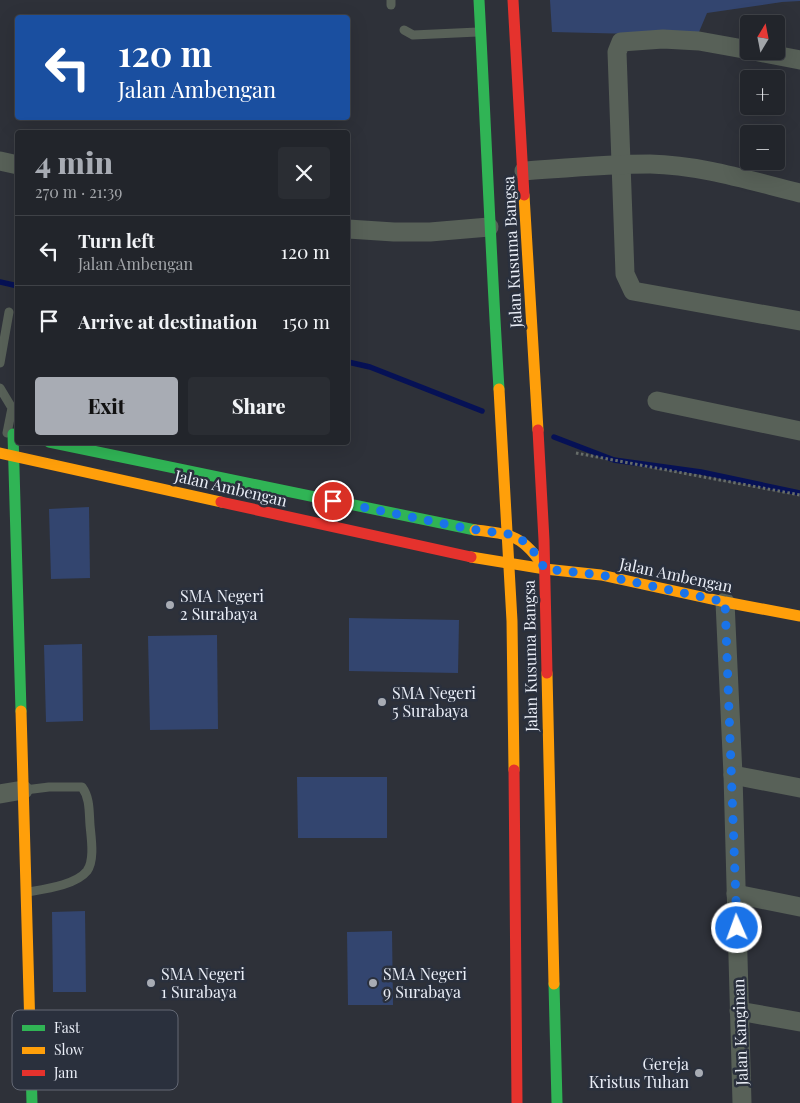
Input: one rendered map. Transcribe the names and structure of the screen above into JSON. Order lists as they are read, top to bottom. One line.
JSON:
{"streets":{"main road":["Jalan Kusuma Bangsa","Jalan Ambengan"],"street":["Jalan Kanginan"]},"crossings":[["Jalan Kusuma Bangsa","Jalan Ambengan"],["Jalan Ambengan","Jalan Kanginan"]],"places":["SMA Negeri 2 Surabaya","SMA Negeri 5 Surabaya","SMA Negeri 1 Surabaya","SMA Negeri 9 Surabaya","Gereja Kristus Tuhan"],"legend":["Fast","Slow","Jam"],"north":"top","page":{"map_buttons":["+","−"],"turn":["120 m","Jalan Ambengan"],"heading":["4 min","270 m · 21:39"],"list":[{"name":"Turn left","note":"Jalan Ambengan","value":"120 m"},{"name":"Arrive at destination","value":"150 m"}],"buttons":["Exit","Share"]}}
